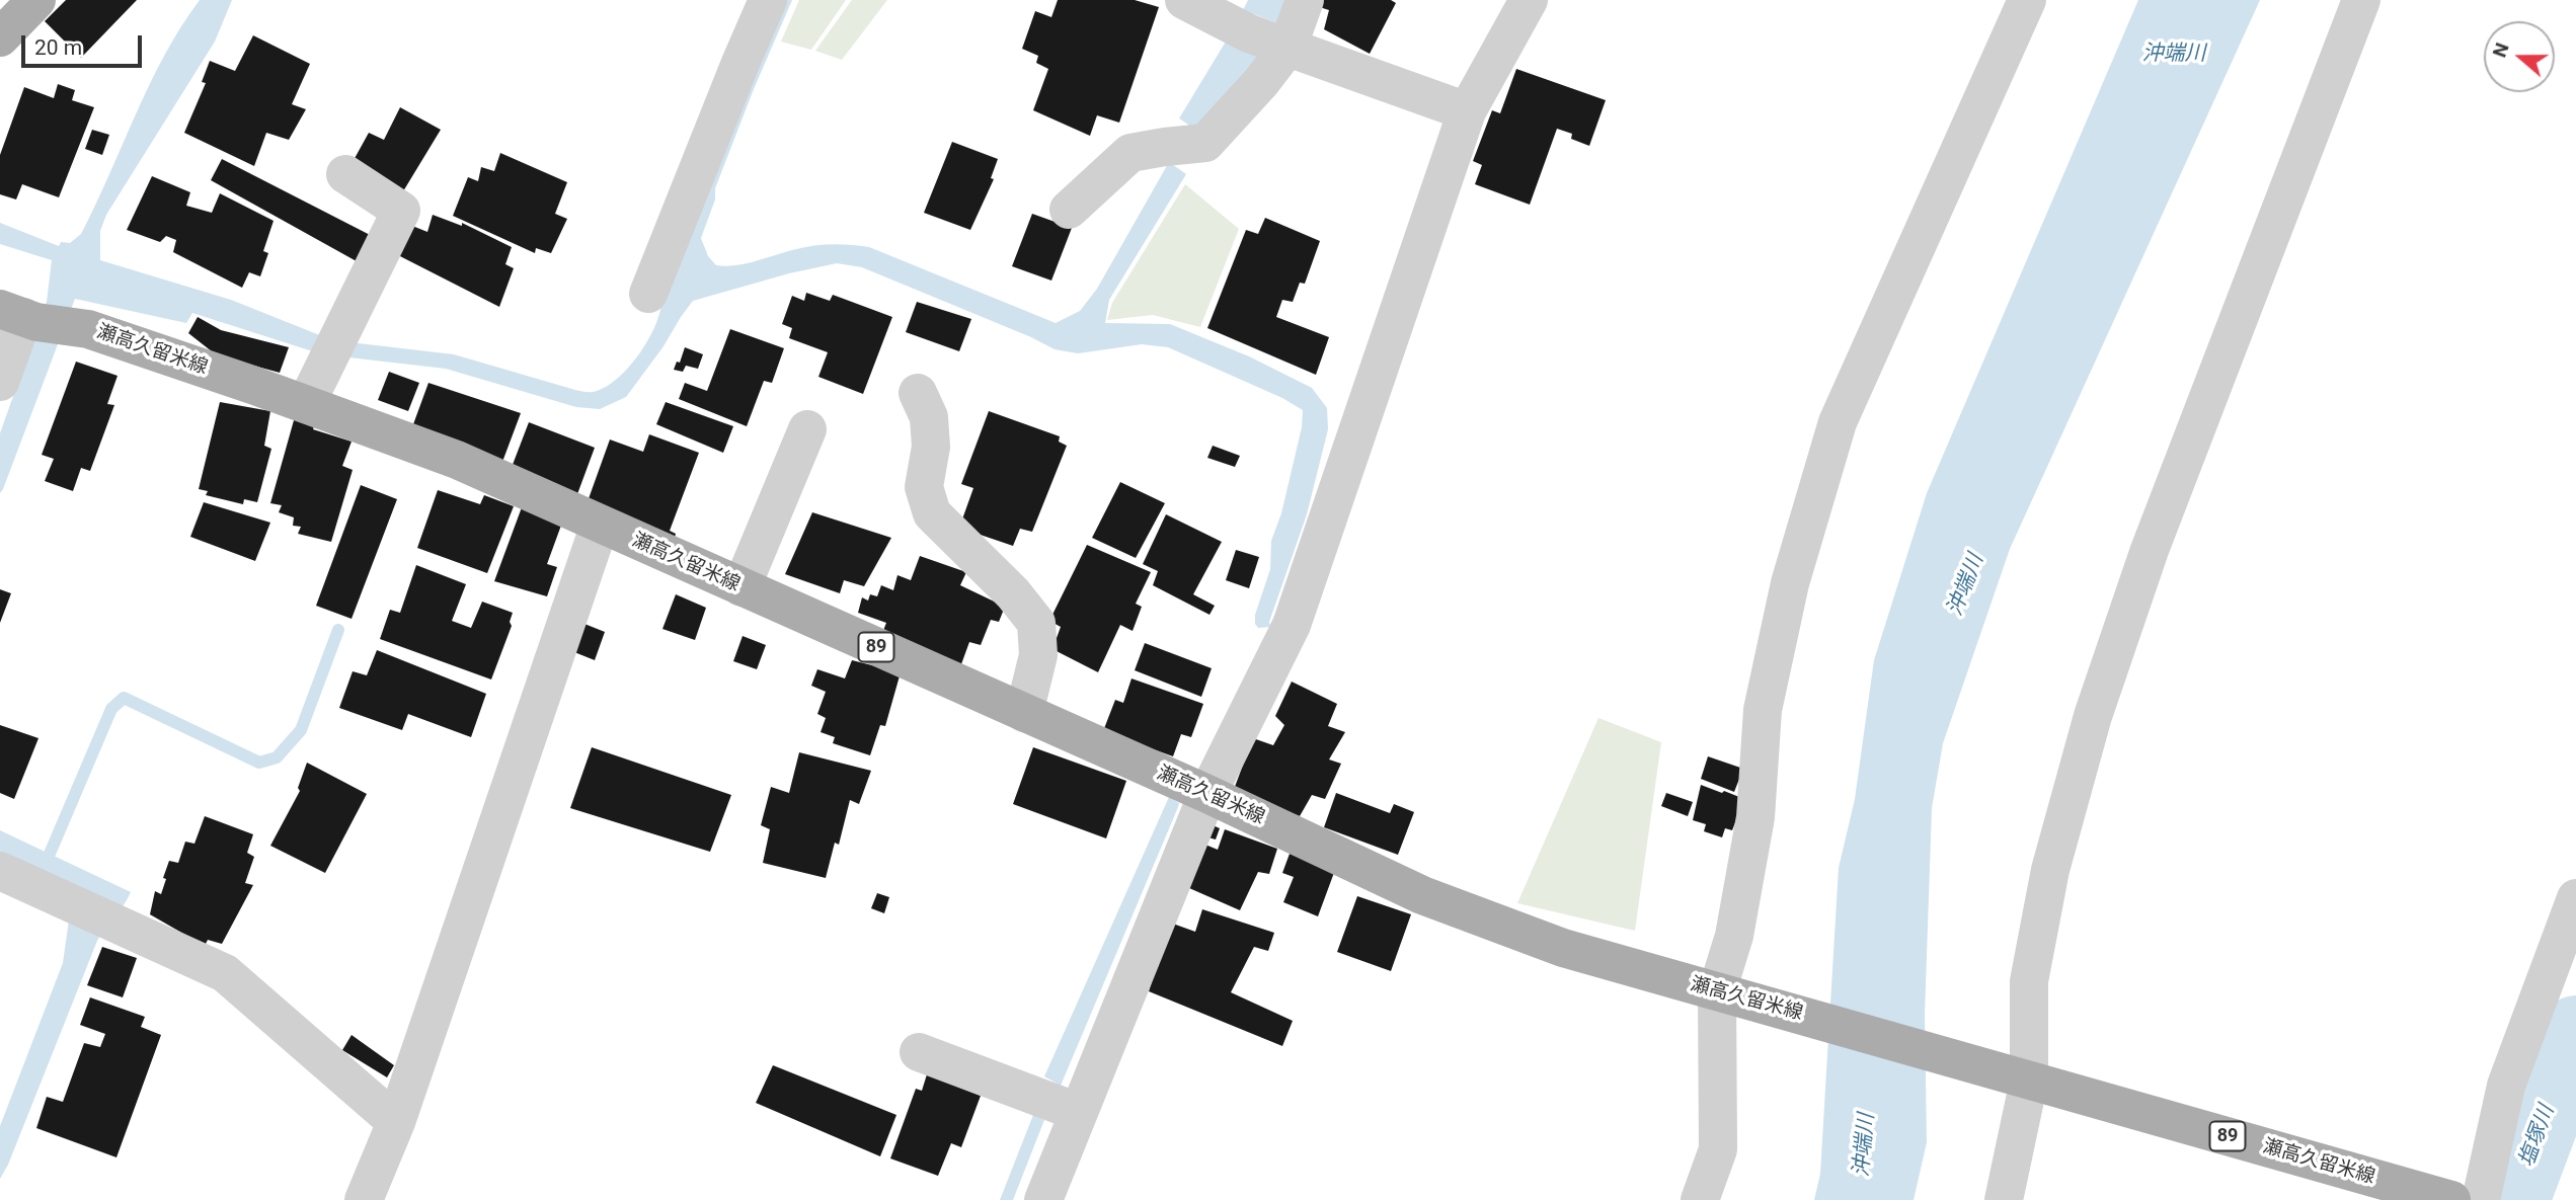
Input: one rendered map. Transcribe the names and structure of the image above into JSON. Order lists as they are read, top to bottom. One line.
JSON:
{"streets":{"main road":["瀬高久留米線","89"]},"water":["沖端川","塩塚川"],"scale_bar":"20 m","north":"left"}
